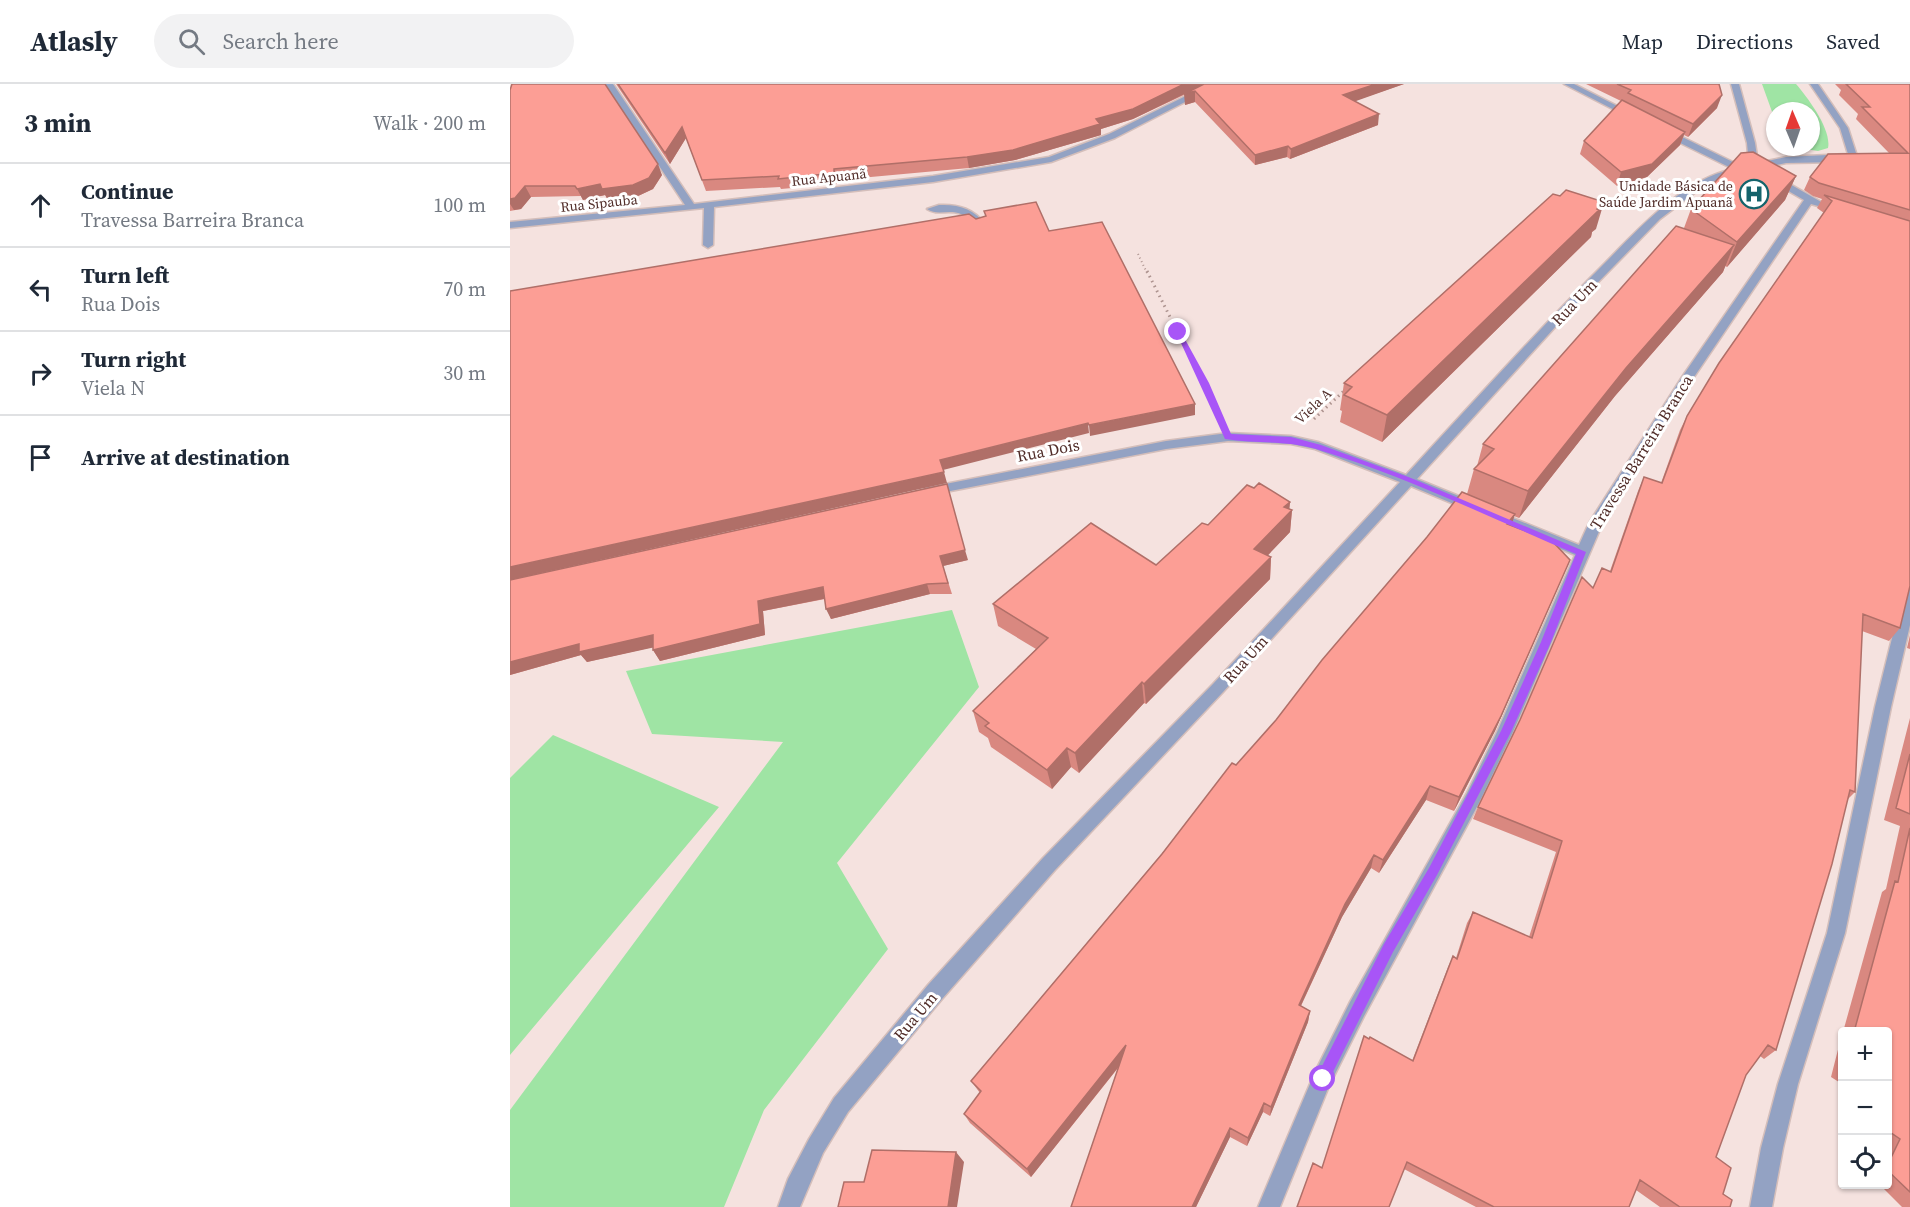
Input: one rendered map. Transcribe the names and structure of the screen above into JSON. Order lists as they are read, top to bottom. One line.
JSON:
{"streets":{"street":["Rua Apuanã","Rua Sipauba","Rua Um","Rua Dois","Travessa Barreira Branca"],"path":["Viela A"]},"crossings":[["Rua Apuanã","Rua Sipauba"],["Rua Um","Rua Dois"],["Viela A","Rua Dois"],["Rua Dois","Travessa Barreira Branca"]],"places":{"hospital":["Unidade Básica de Saúde Jardim Apuanã"]},"north":"top","page":{"header":"Atlasly","search":"Search here","nav":["Map","Directions","Saved"],"heading":["3 min","Walk · 200 m"],"list":[["Continue","Travessa Barreira Branca","100 m"],["Turn left","Rua Dois","70 m"],["Turn right","Viela N","30 m"],"Arrive at destination"],"map_buttons":["+","−"]}}
